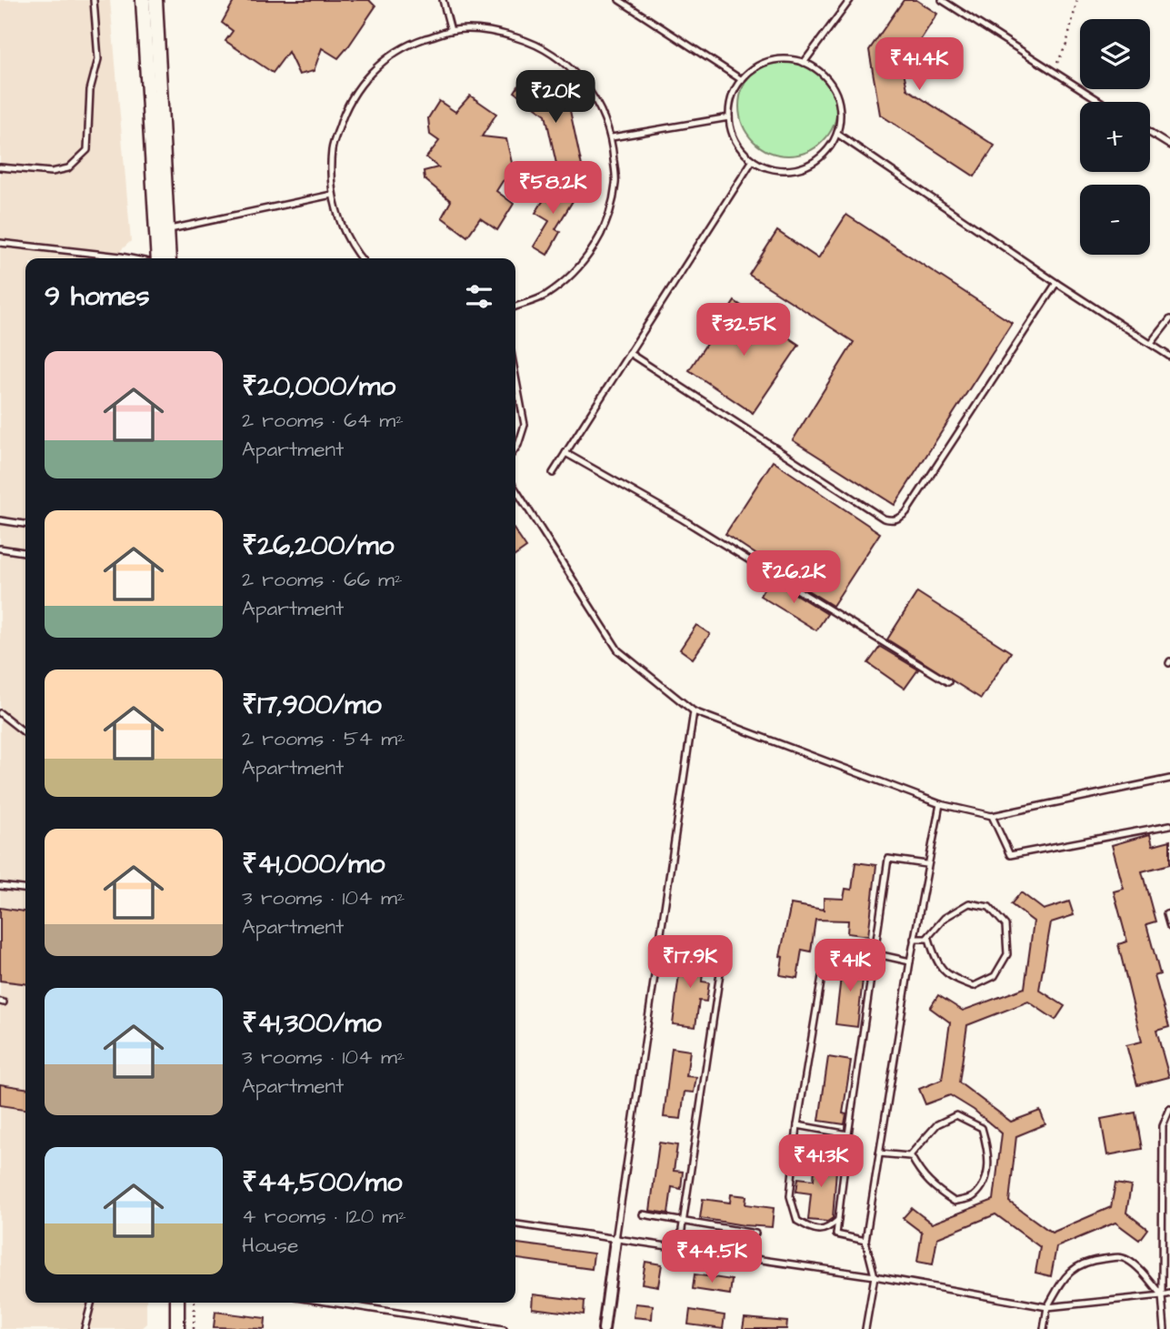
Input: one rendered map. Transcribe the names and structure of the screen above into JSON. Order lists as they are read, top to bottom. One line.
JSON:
{"page":{"map_buttons":["+","−"],"price":["₹41.4K","₹20K","₹58.2K","₹32.5K","₹26.2K","₹17.9K","₹41K","₹41.3K","₹44.5K"],"heading":"9 homes","list":[{"name":"₹20,000/mo","note":"2 rooms · 64 m² · Apartment"},{"name":"₹26,200/mo","note":"2 rooms · 66 m² · Apartment"},{"name":"₹17,900/mo","note":"2 rooms · 54 m² · Apartment"},{"name":"₹41,000/mo","note":"3 rooms · 104 m² · Apartment"},{"name":"₹41,300/mo","note":"3 rooms · 104 m² · Apartment"},{"name":"₹44,500/mo","note":"4 rooms · 120 m² · House"}]}}
